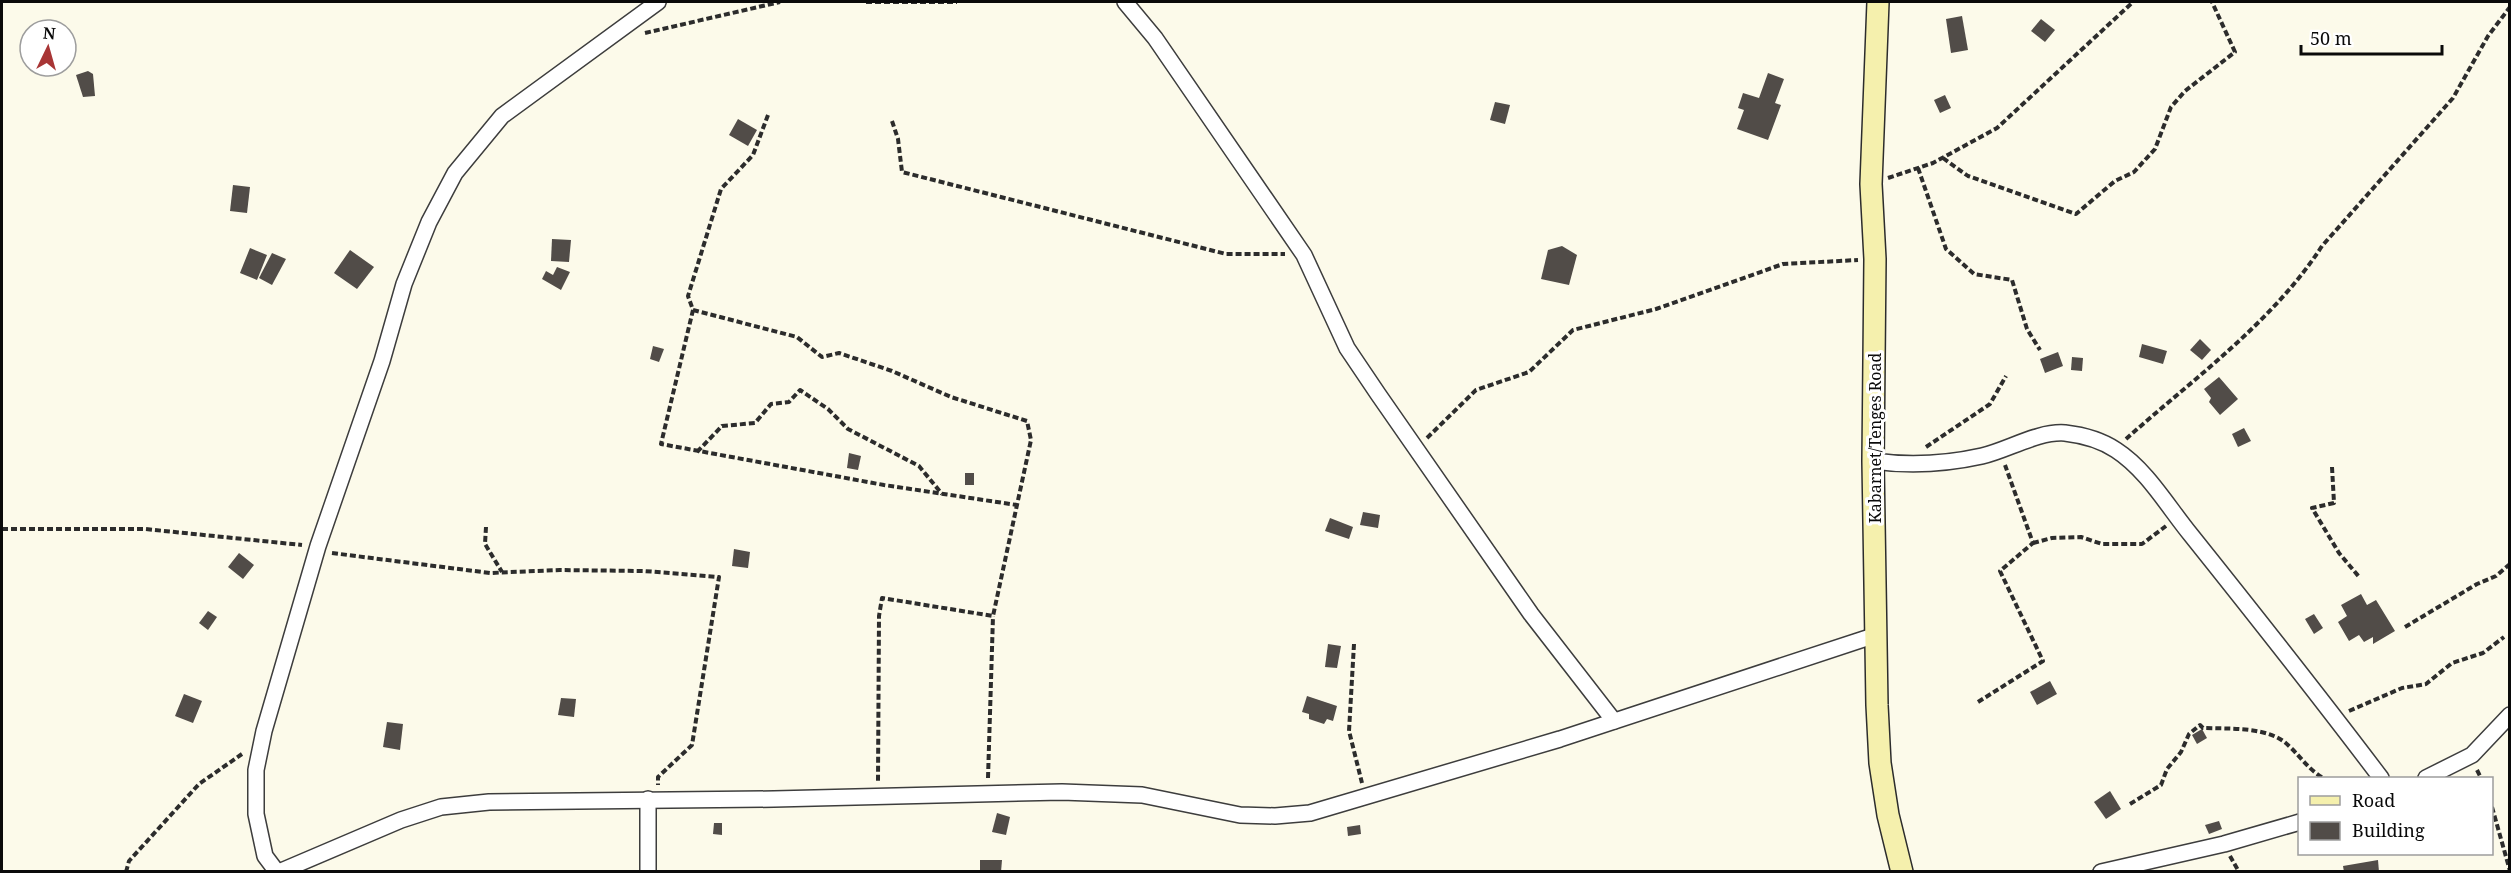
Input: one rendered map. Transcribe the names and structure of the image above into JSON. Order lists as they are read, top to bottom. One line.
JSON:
{"streets":{"street":["Kabarnet/Tenges Road"]},"legend":["Road","Building"],"scale_bar":"50 m","north":"top"}
